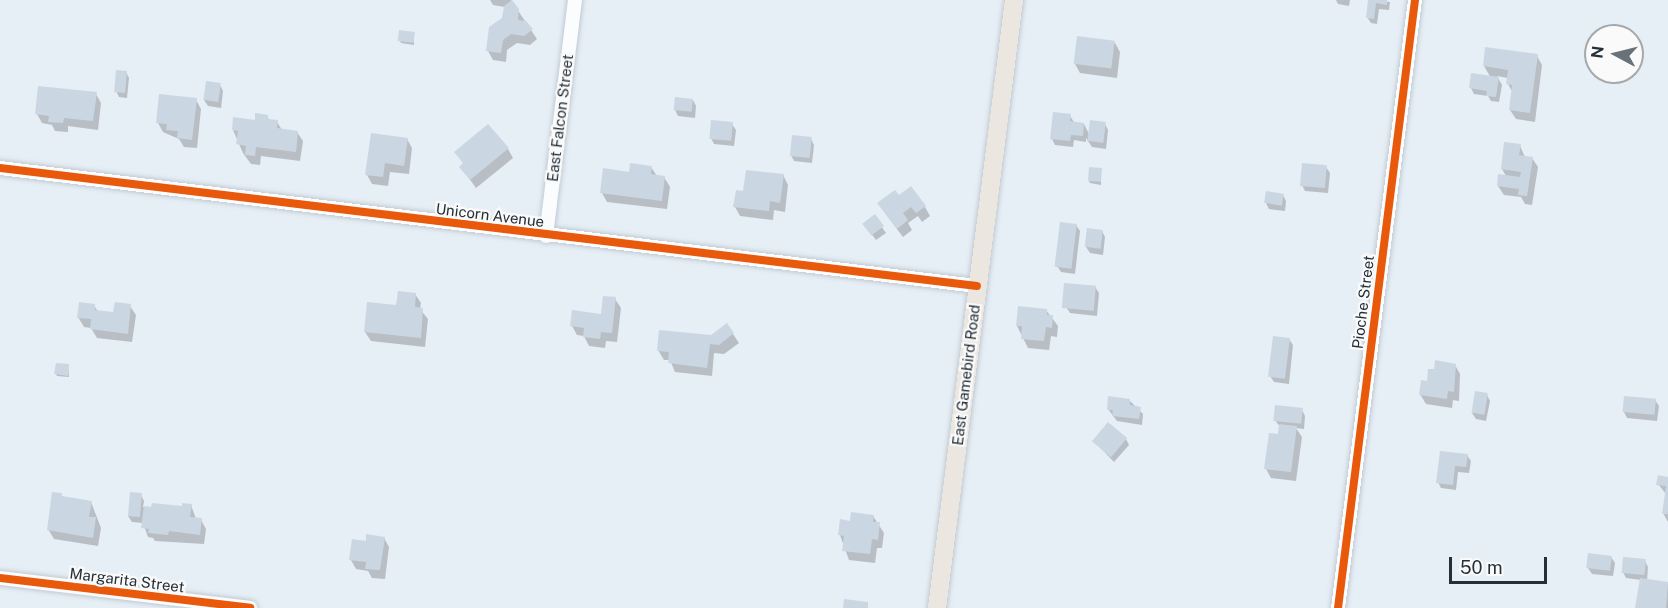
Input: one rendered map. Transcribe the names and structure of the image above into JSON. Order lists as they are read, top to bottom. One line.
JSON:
{"streets":{"main road":["East Gamebird Road"],"street":["East Falcon Street","Unicorn Avenue","Pioche Street","Margarita Street"]},"crossings":[["East Falcon Street","Unicorn Avenue"],["Unicorn Avenue","East Gamebird Road"]],"scale_bar":"50 m","north":"left"}
